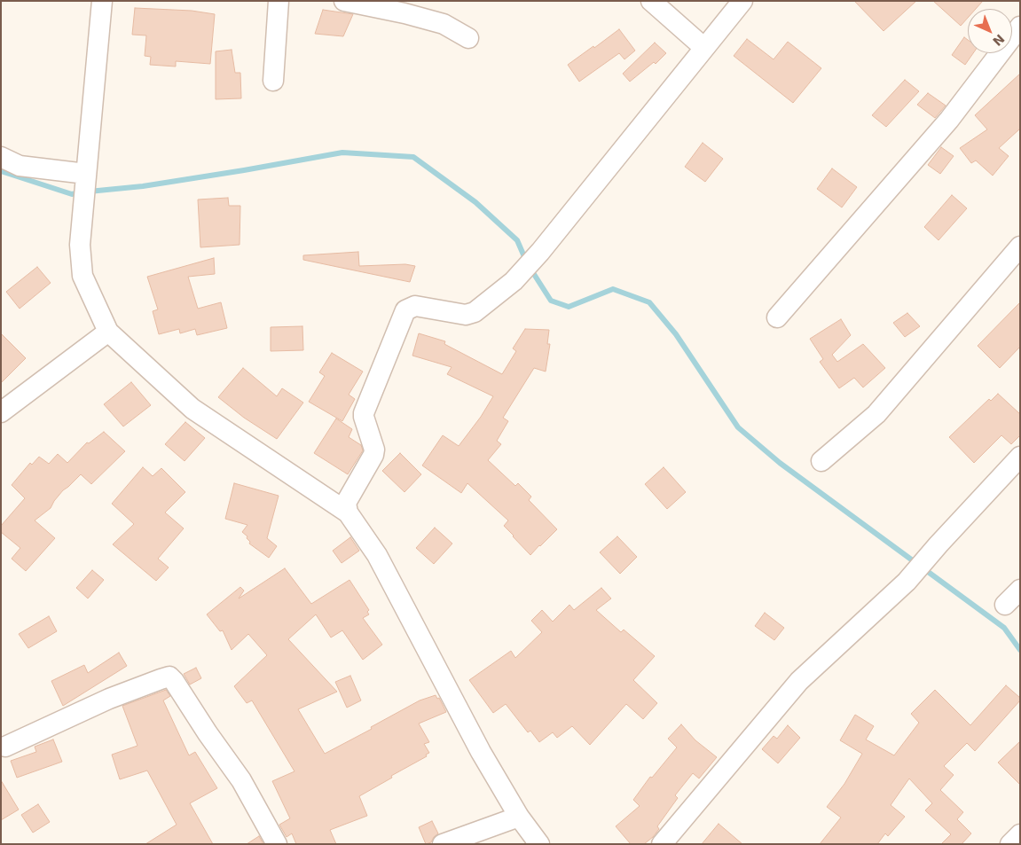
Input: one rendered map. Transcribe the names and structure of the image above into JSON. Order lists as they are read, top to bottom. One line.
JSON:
{"north":"bottom right"}
